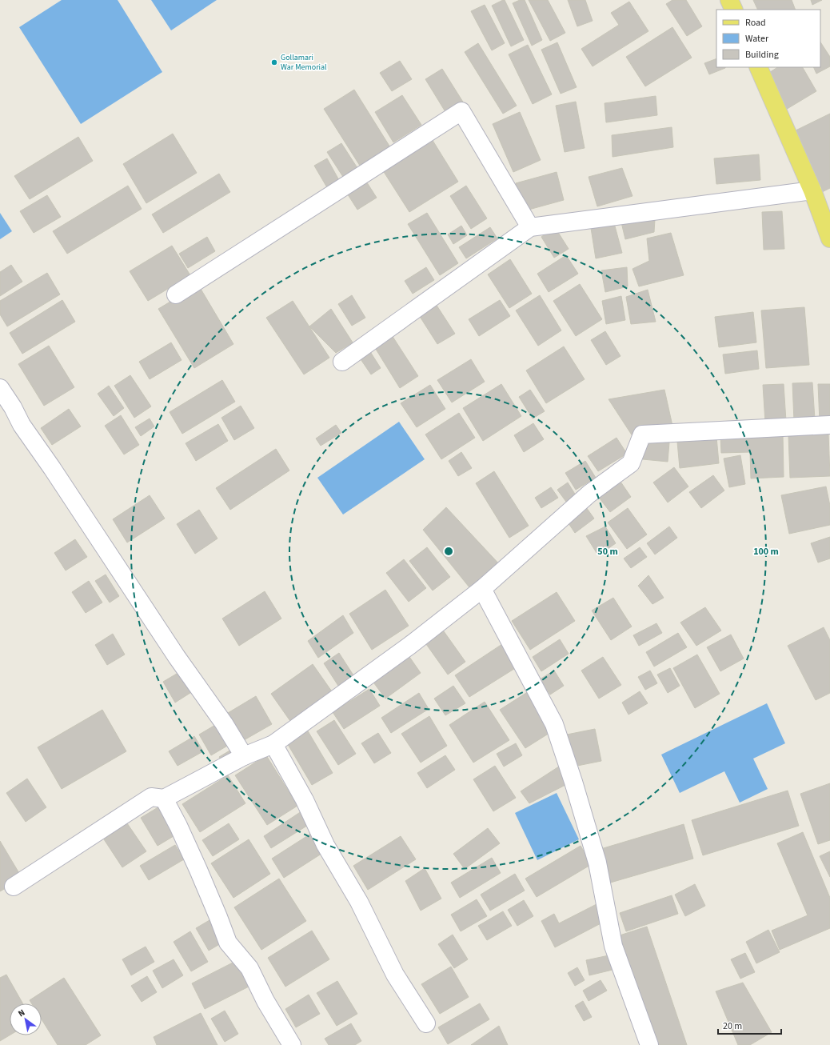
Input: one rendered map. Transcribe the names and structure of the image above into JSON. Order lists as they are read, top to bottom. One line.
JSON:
{"places":["Gollamari War Memorial"],"legend":["Road","Water","Building"],"scale_bar":"20 m","north":"top left","rings":["50 m","100 m"]}
